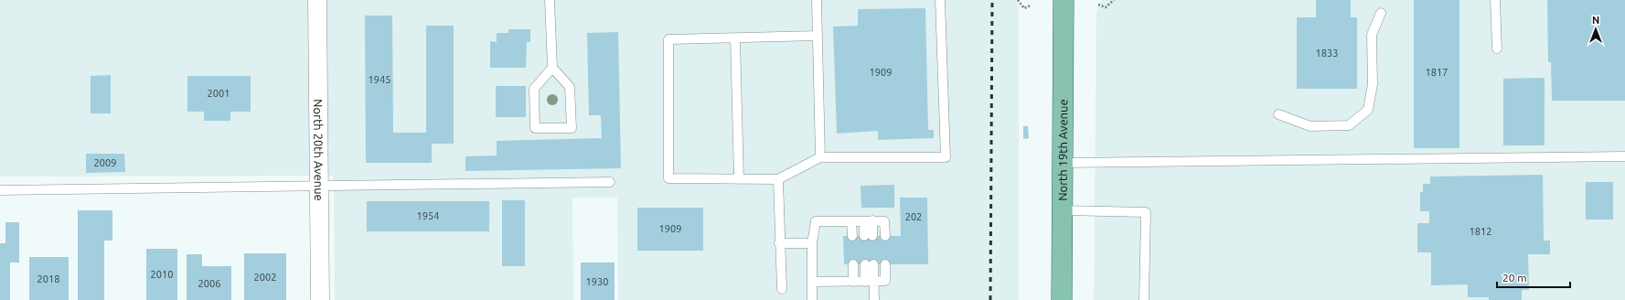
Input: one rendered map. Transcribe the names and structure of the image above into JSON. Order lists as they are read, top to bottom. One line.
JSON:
{"streets":{"main road":["North 19th Avenue"],"street":["North 20th Avenue"]},"house_numbers":["1833","1909","1817","1945","2001","2009","1954","202","1909","1812","2010","2002","2018","1930","2006"],"scale_bar":"20 m","north":"top"}
